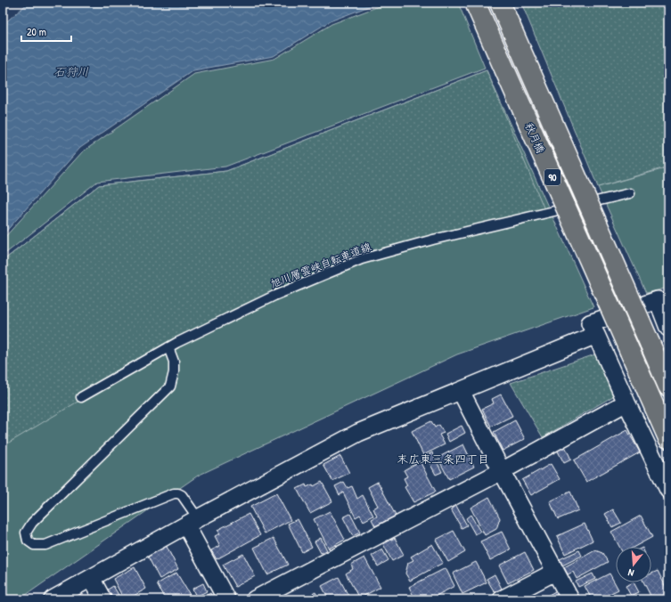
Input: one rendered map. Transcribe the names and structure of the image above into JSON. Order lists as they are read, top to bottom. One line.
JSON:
{"streets":{"main road":["秋月橋","90"],"lane":["旭川層雲峡自転車道線"]},"districts":["末広東三条四丁目"],"water":["石狩川"],"scale_bar":"20 m","north":"bottom"}
